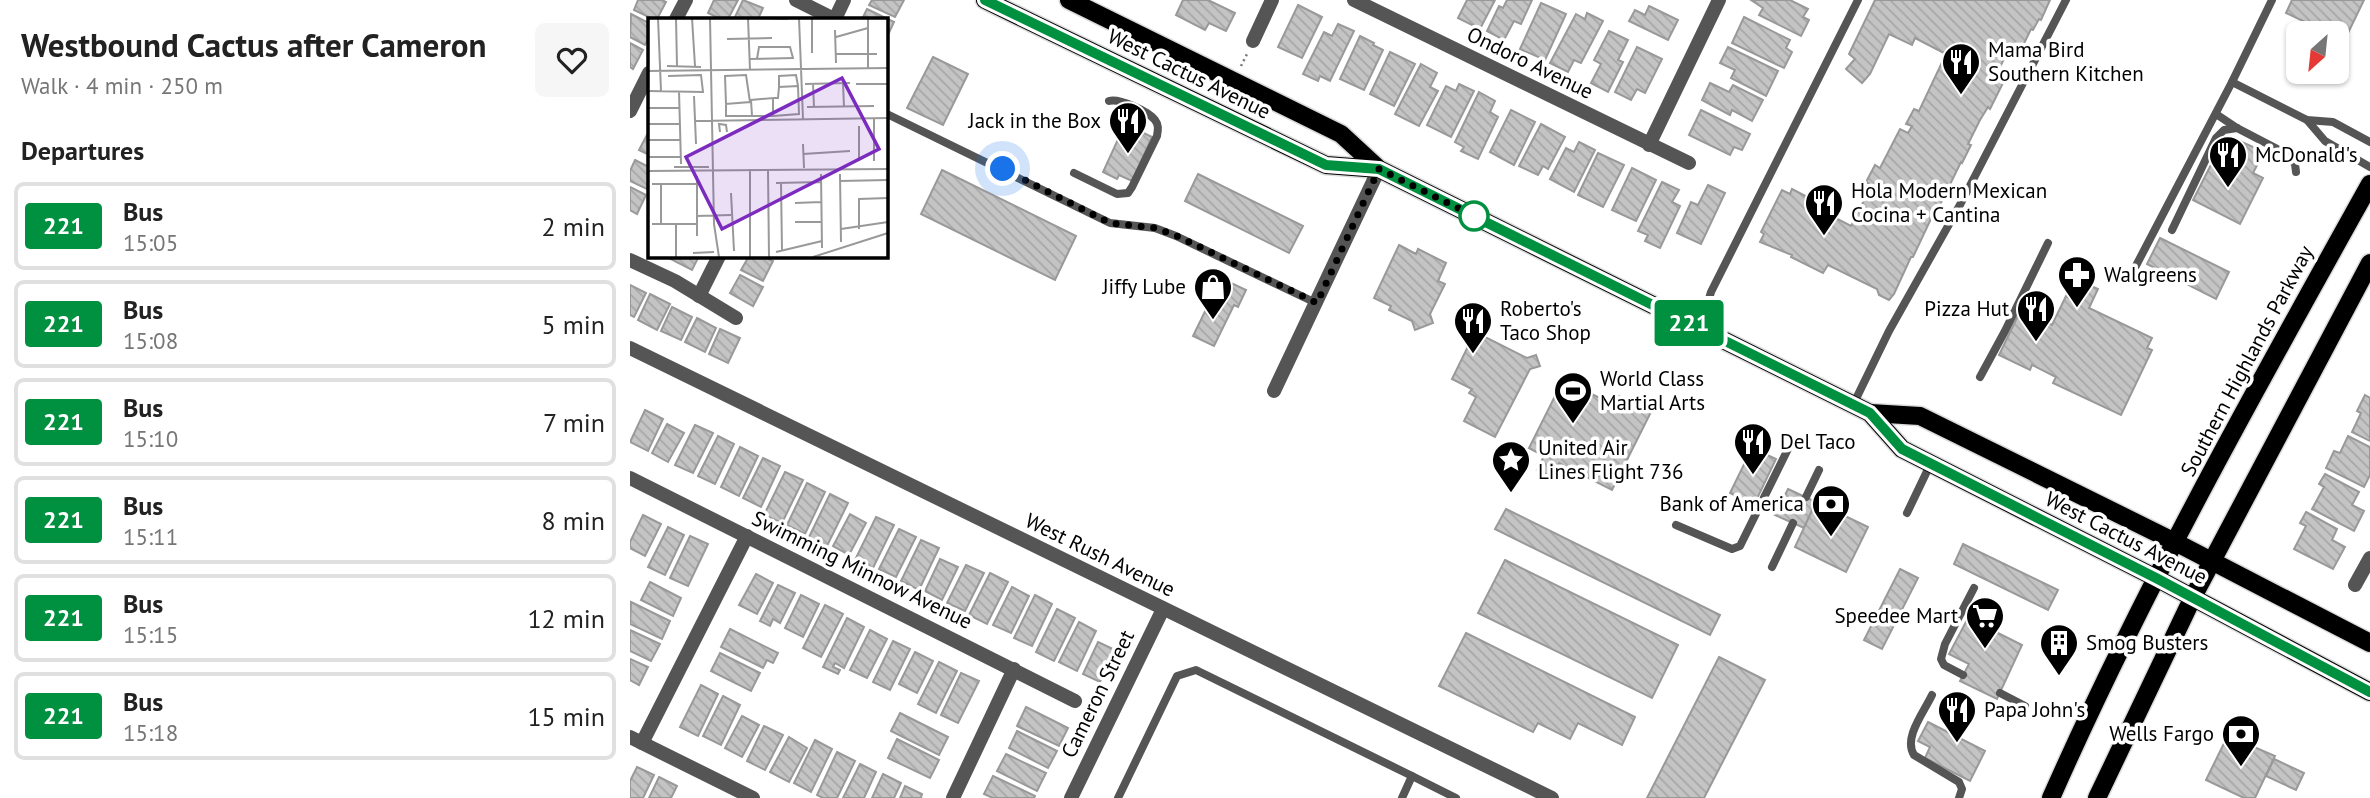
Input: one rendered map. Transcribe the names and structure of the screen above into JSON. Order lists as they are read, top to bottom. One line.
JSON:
{"streets":{"main road":["West Cactus Avenue","Southern Highlands Parkway"],"street":["Ondoro Avenue","West Rush Avenue","Swimming Minnow Avenue","Cameron Street"]},"crossings":[["West Cactus Avenue","Southern Highlands Parkway"],["West Rush Avenue","Cameron Street"]],"places":{"restaurant":["Mama Bird Southern Kitchen","Jack in the Box","McDonald's","Hola Modern Mexican Cocina + Cantina","Pizza Hut","Roberto's Taco Shop","Del Taco","Papa John's"],"pharmacy":["Walgreens"],"shop":["Jiffy Lube"],"sports":["World Class Martial Arts"],"place":["United Air Lines Flight 736"],"bank":["Bank of America","Wells Fargo"],"supermarket":["Speedee Mart"],"building":["Smog Busters"]},"lines":["bus line 221"],"north":"bottom left","page":{"heading":[["Westbound Cactus after Cameron","Walk · 4 min · 250 m"],"Departures"],"on_map":"221","list":[{"mark":"221","name":"Bus","note":"15:05","value":"2 min"},{"mark":"221","name":"Bus","note":"15:08","value":"5 min"},{"mark":"221","name":"Bus","note":"15:10","value":"7 min"},{"mark":"221","name":"Bus","note":"15:11","value":"8 min"},{"mark":"221","name":"Bus","note":"15:15","value":"12 min"},{"mark":"221","name":"Bus","note":"15:18","value":"15 min"}]}}
